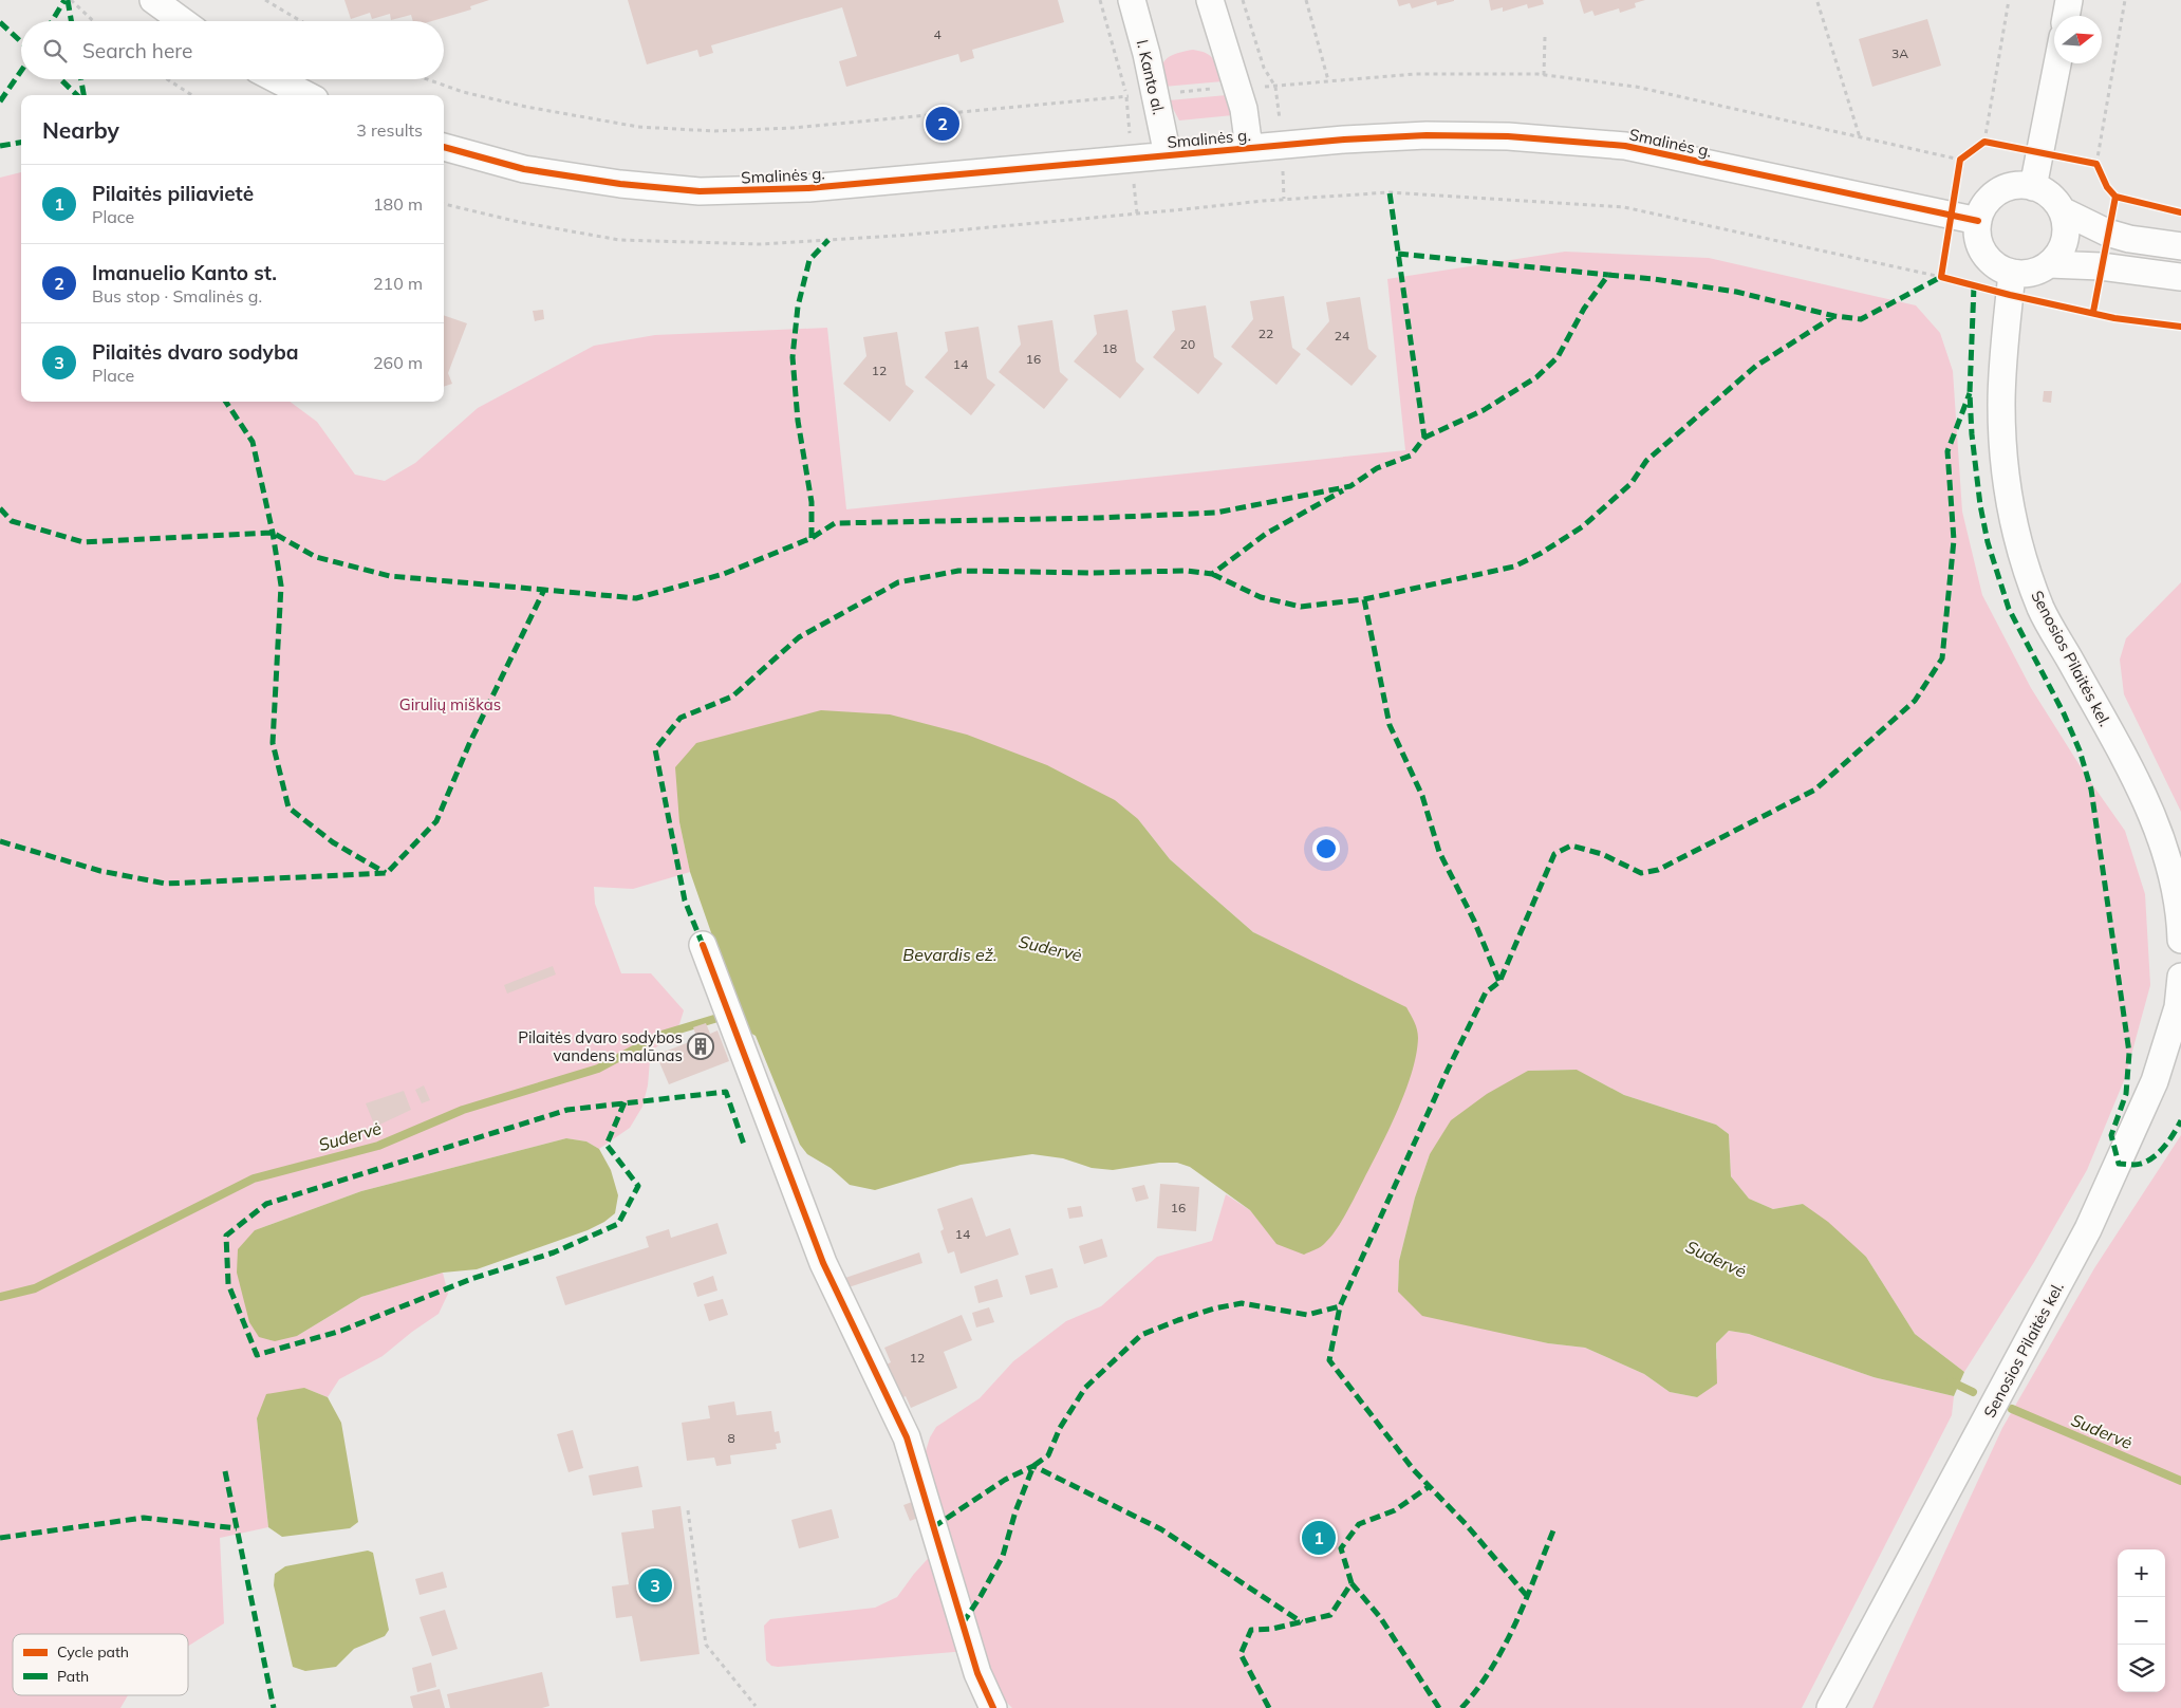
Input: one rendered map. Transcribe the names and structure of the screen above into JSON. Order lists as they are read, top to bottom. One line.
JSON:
{"streets":{"street":["I. Kanto al.","Smalinės g.","Senosios Pilaitės kel."]},"crossings":[["I. Kanto al.","Smalinės g."],["Smalinės g.","Senosios Pilaitės kel."]],"water":["Sudervė","Bevardis ež."],"parks":["Girulių miškas"],"places":{"building":["Pilaitės dvaro sodybos vandens malūnas"]},"house_numbers":["4","3A","22","24","20","18","16","14","12","16","14","12","8"],"legend":["Cycle path","Path"],"north":"right","page":{"search":"Search here","heading":["Nearby","3 results"],"pins":["2","1","3"],"list":[{"mark":"1","name":"Pilaitės piliavietė","note":"Place","value":"180 m"},{"mark":"2","name":"Imanuelio Kanto st.","note":"Bus stop · Smalinės g.","value":"210 m"},{"mark":"3","name":"Pilaitės dvaro sodyba","note":"Place","value":"260 m"}],"map_buttons":["+","−"]}}
